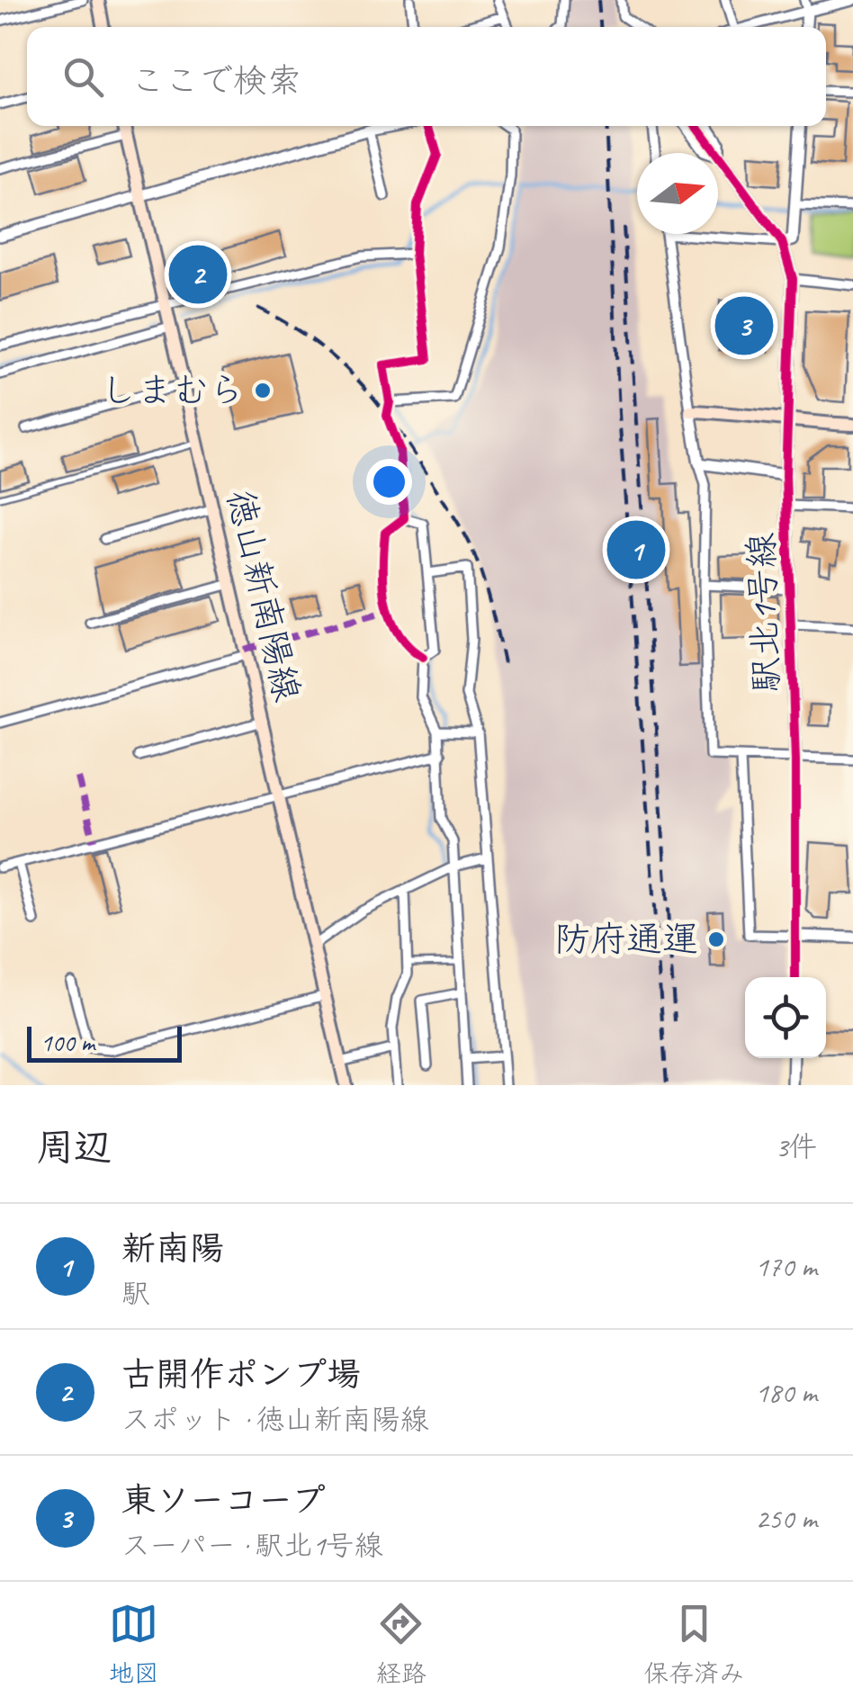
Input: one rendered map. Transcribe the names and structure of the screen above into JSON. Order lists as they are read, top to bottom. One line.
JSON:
{"streets":{"main road":["徳山新南陽線"],"street":["駅北1号線"]},"places":["しまむら","防府通運"],"scale_bar":"100 m","north":"right","page":{"search":"ここで検索","pins":["2","3","1"],"scale":"100 m","heading":["周辺","3件"],"list":[{"mark":"1","name":"新南陽","note":"駅","value":"170 m"},{"mark":"2","name":"古開作ポンプ場","note":"スポット · 徳山新南陽線","value":"180 m"},{"mark":"3","name":"東ソーコープ","note":"スーパー · 駅北1号線","value":"250 m"}],"nav":["地図","経路","保存済み"]}}
